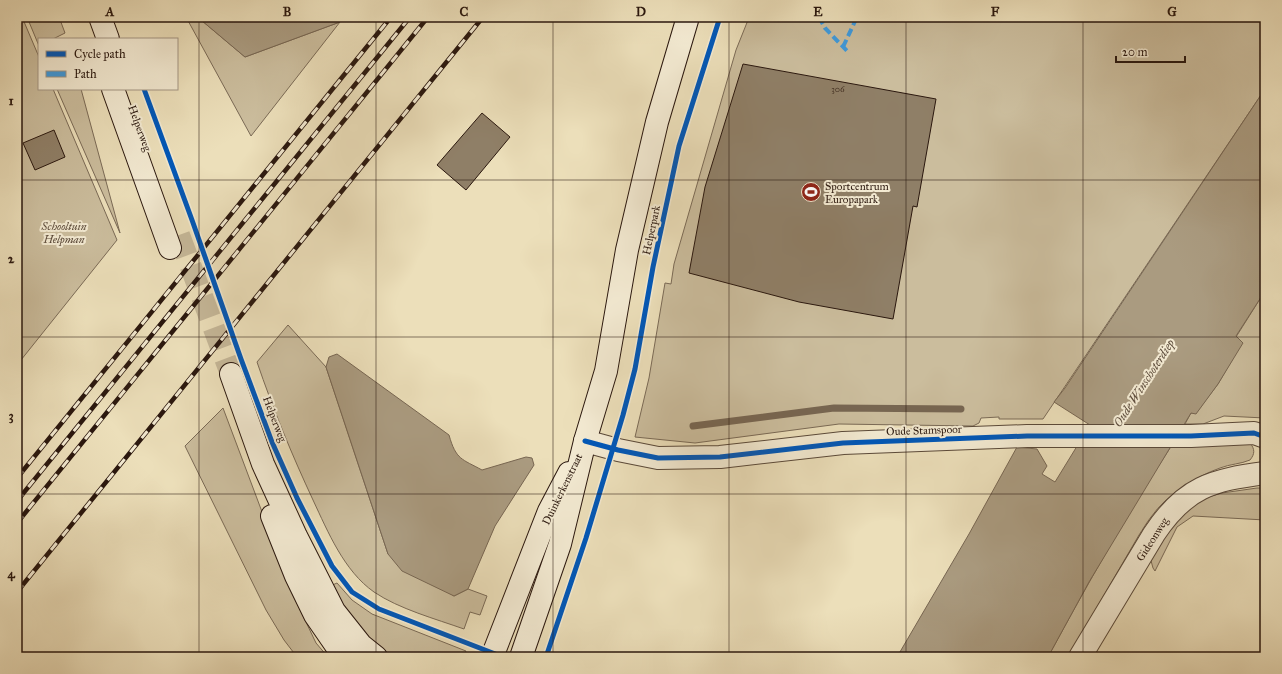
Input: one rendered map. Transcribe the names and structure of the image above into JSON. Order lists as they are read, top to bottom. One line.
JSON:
{"streets":{"street":["Helperweg","Helperpark","Oude Stamspoor","Duinkerkenstraat","Gideonweg"]},"crossings":[["Helperpark","Oude Stamspoor"],["Helperpark","Duinkerkenstraat"],["Oude Stamspoor","Duinkerkenstraat"]],"water":["Oude Winschoterdiep"],"parks":["Schooltuin Helpman"],"places":{"sports":["Sportcentrum Europapark"]},"house_numbers":["306"],"legend":["Cycle path","Path"],"scale_bar":"20 m","grid":{"columns":["A","B","C","D","E","F","G"],"rows":["1","2","3","4"]}}
